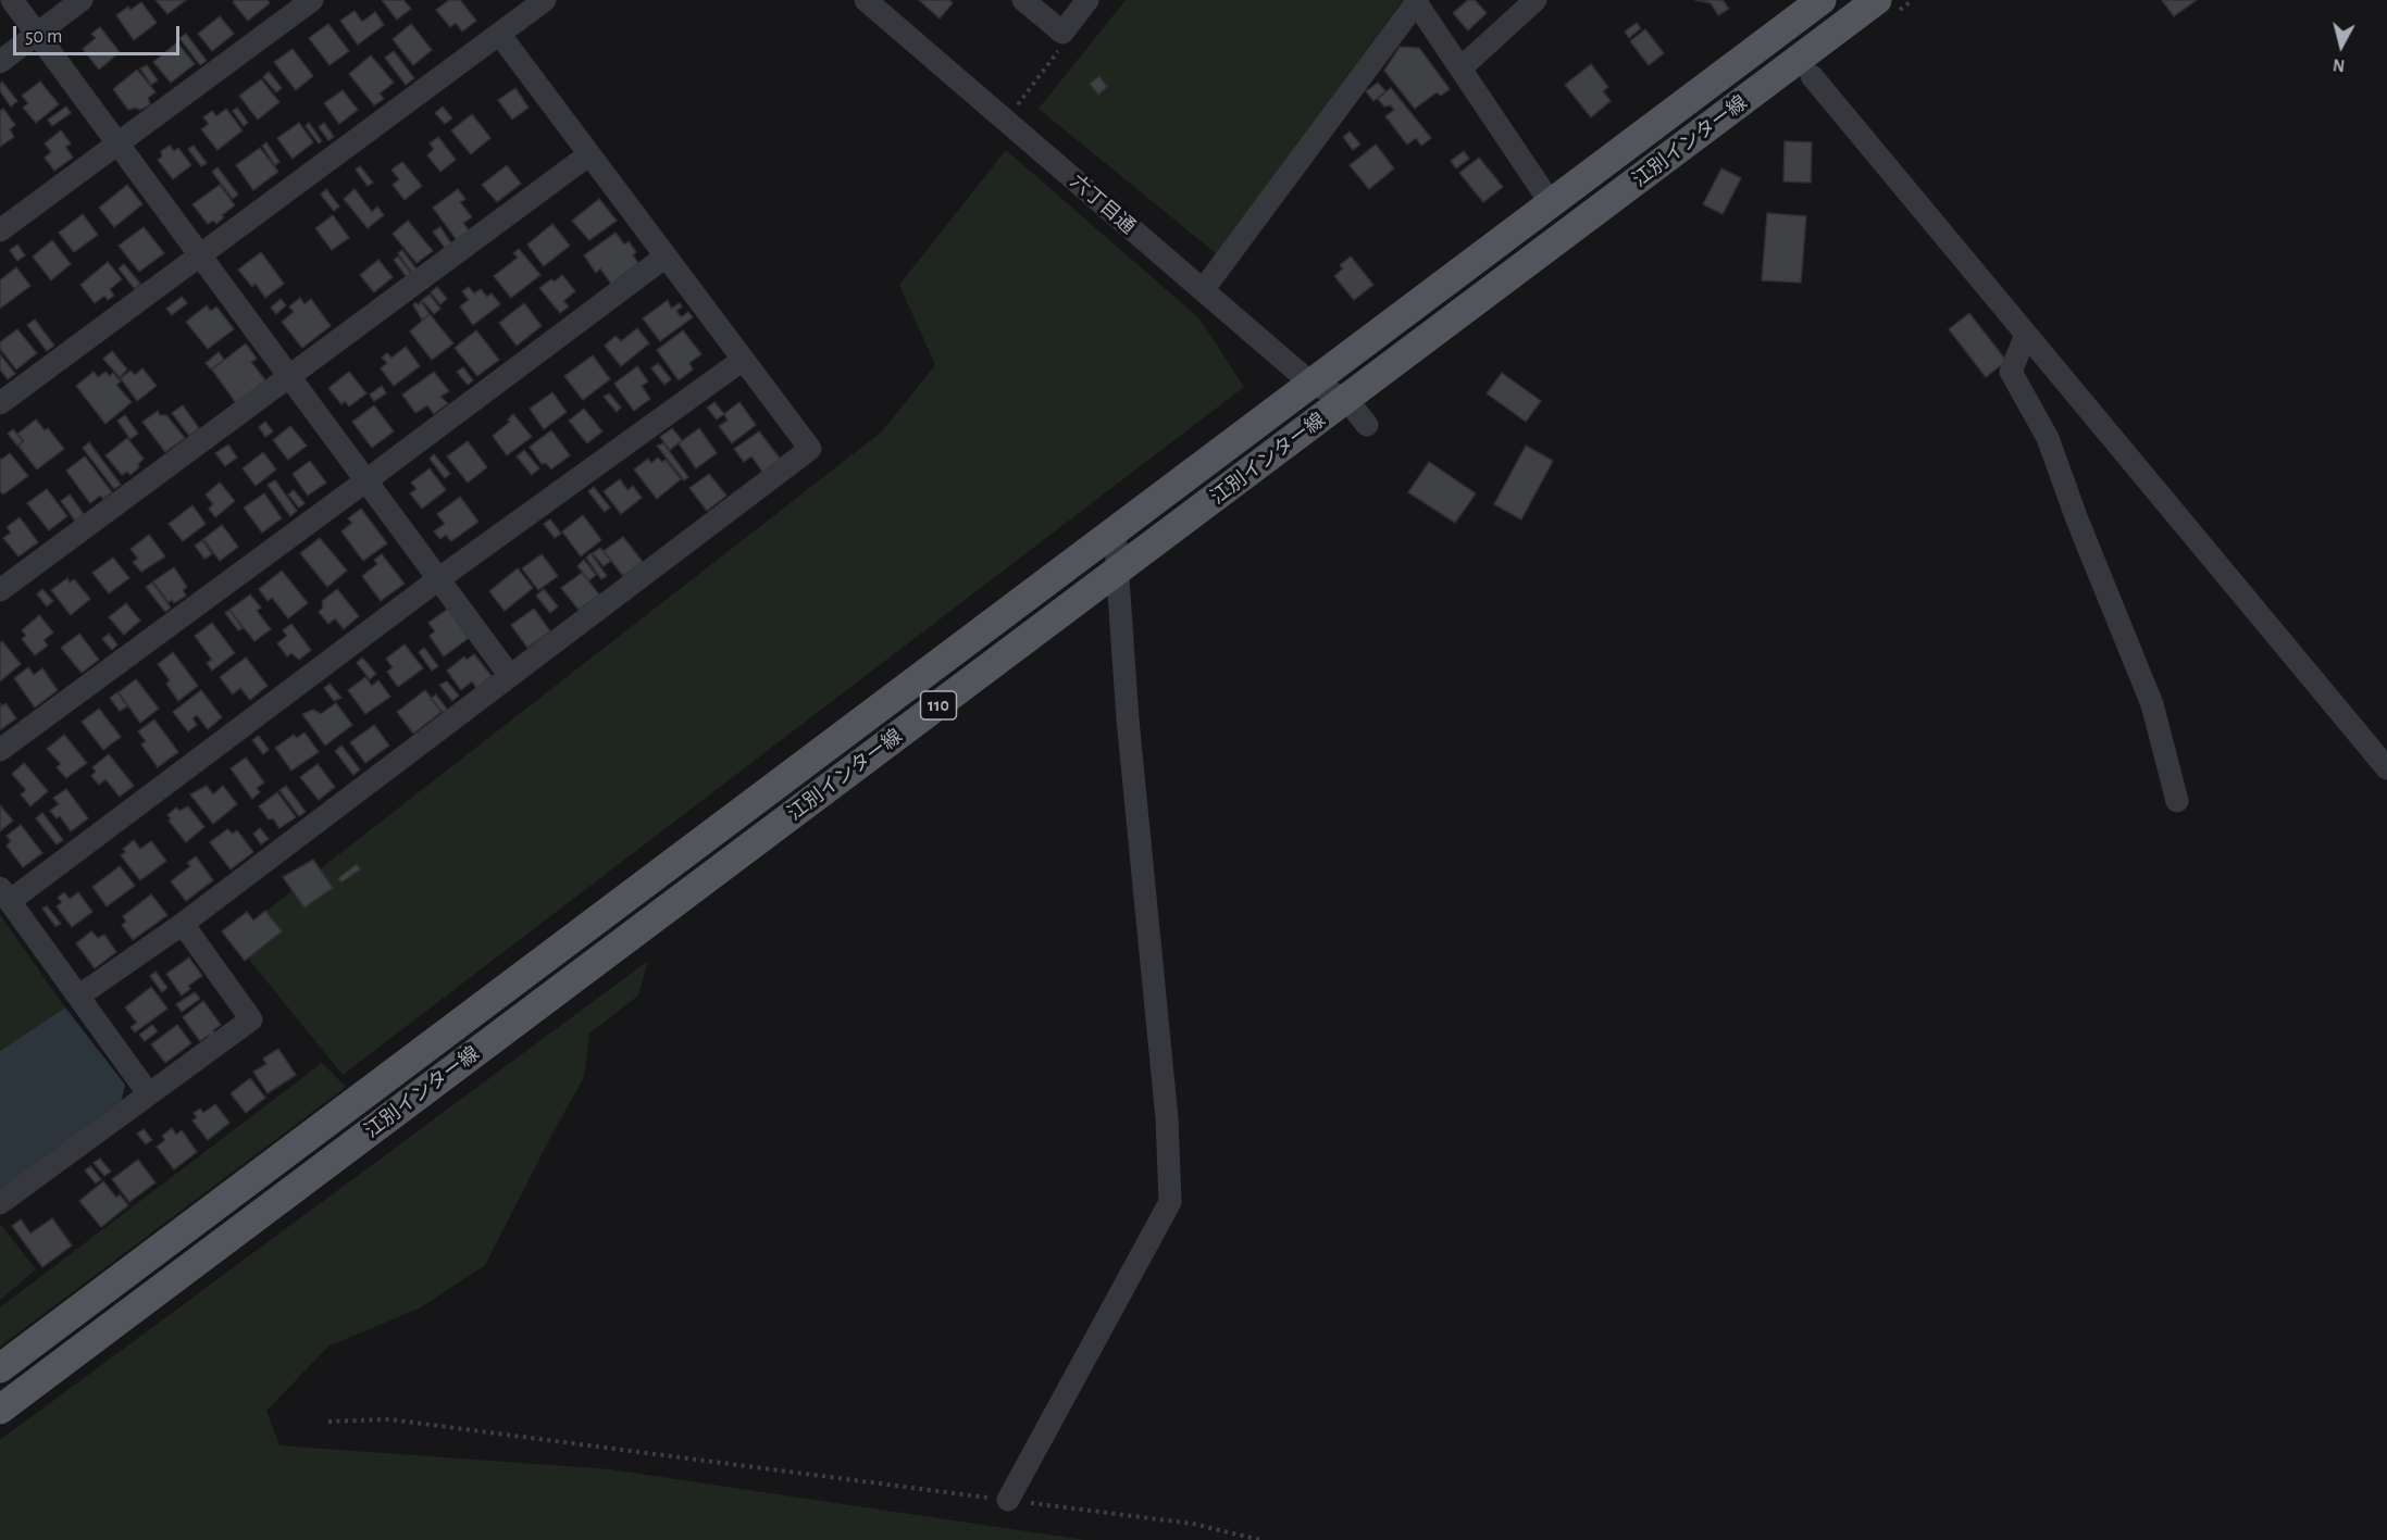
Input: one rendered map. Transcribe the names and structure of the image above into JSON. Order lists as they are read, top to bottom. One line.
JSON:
{"streets":{"main road":["江別インター線","110"],"street":["六丁目通"]},"crossings":[["江別インター線","六丁目通"]],"scale_bar":"50 m","north":"bottom"}
